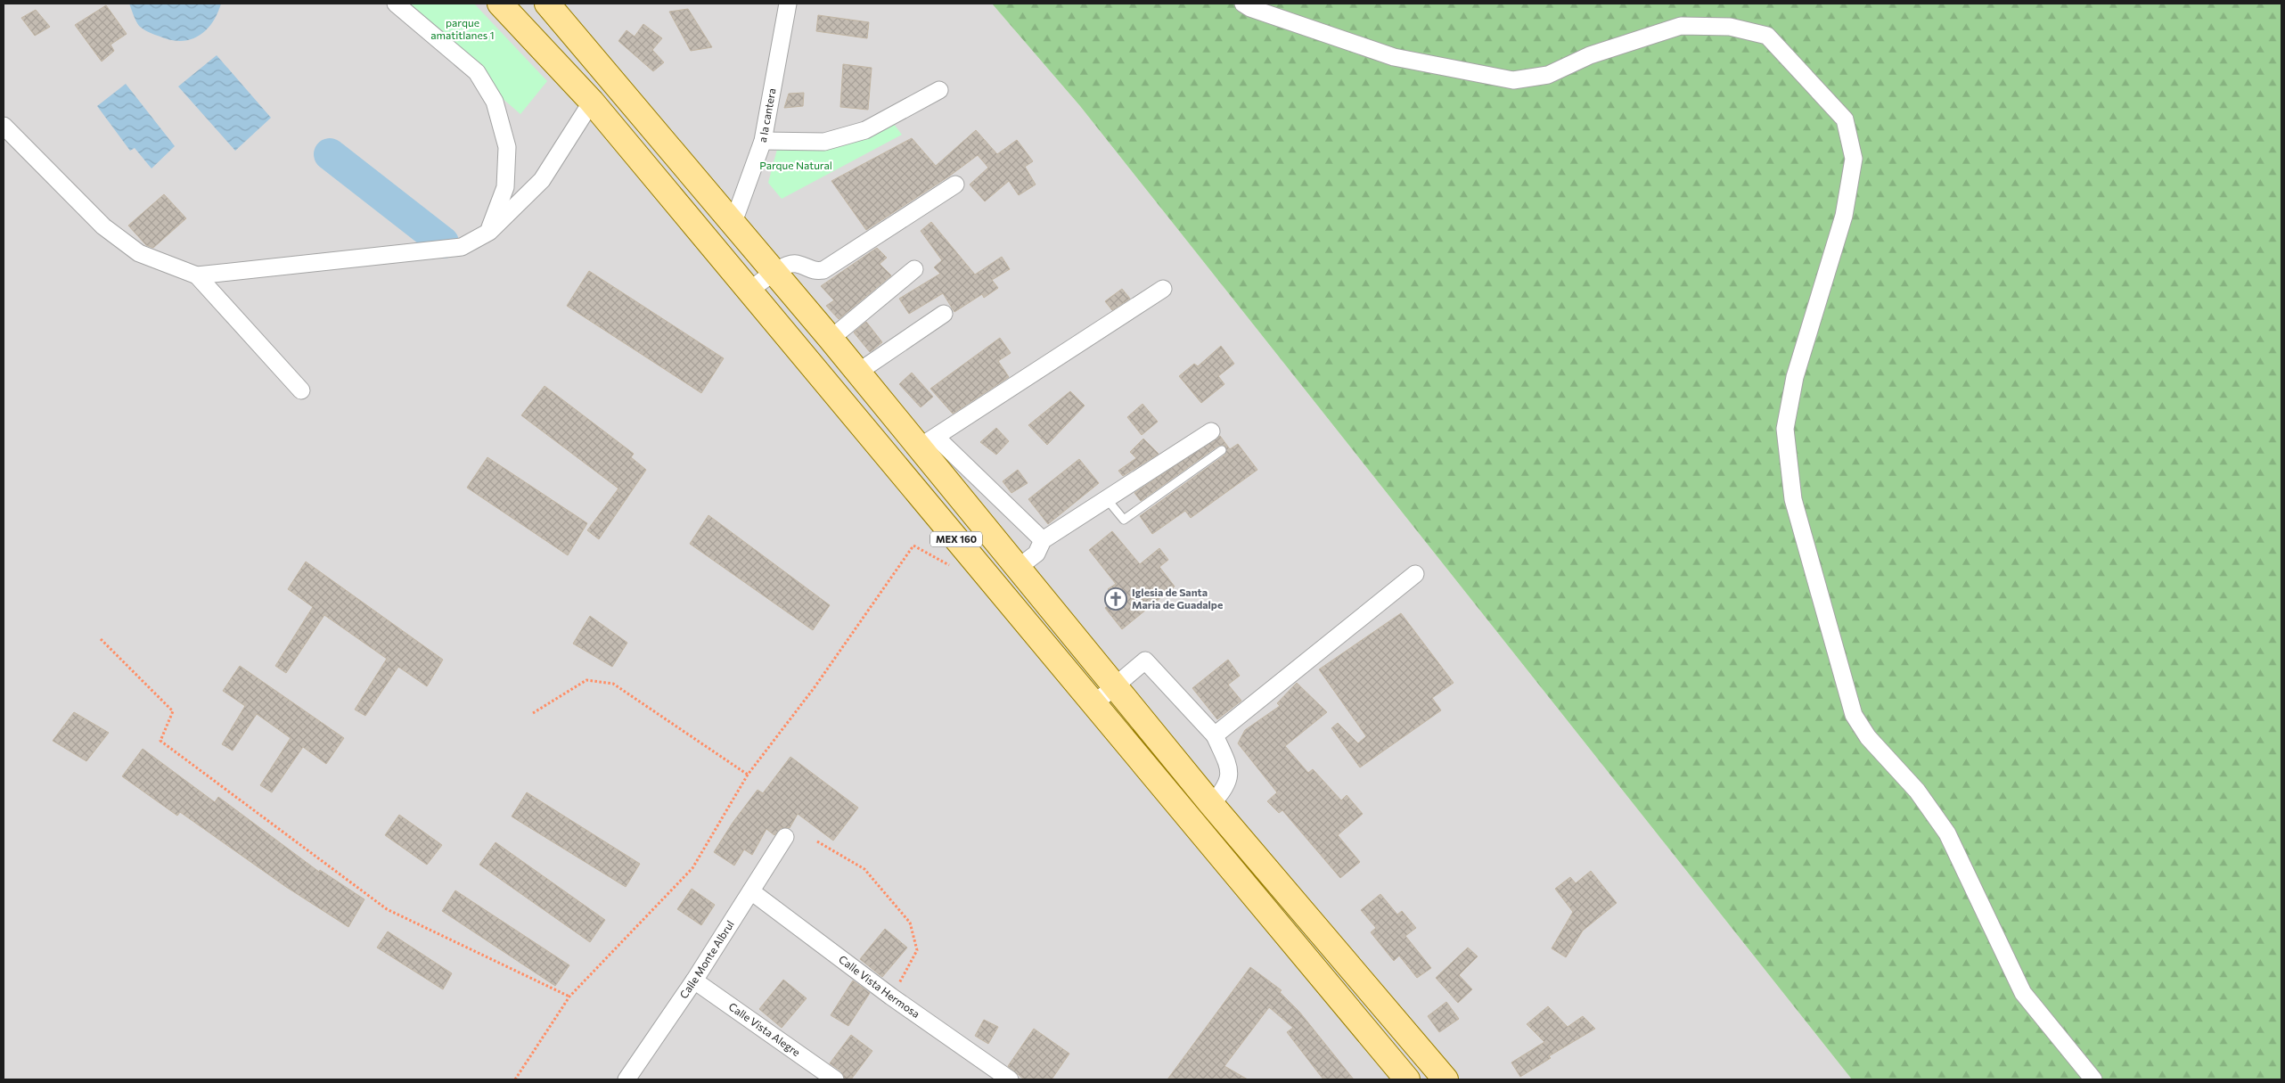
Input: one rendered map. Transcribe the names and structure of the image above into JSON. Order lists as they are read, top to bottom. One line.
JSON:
{"streets":{"main road":["MEX 160"],"street":["a la cantera","Calle Monte Albrul","Calle Vista Hermosa","Calle Vista Alegre"]},"crossings":[["a la cantera","MEX 160"],["Calle Monte Albrul","Calle Vista Hermosa"],["Calle Monte Albrul","Calle Vista Alegre"]],"parks":["parque amatitlanes 1","Parque Natural"],"places":{"church":["Iglesia de Santa Maria de Guadalpe"]}}
